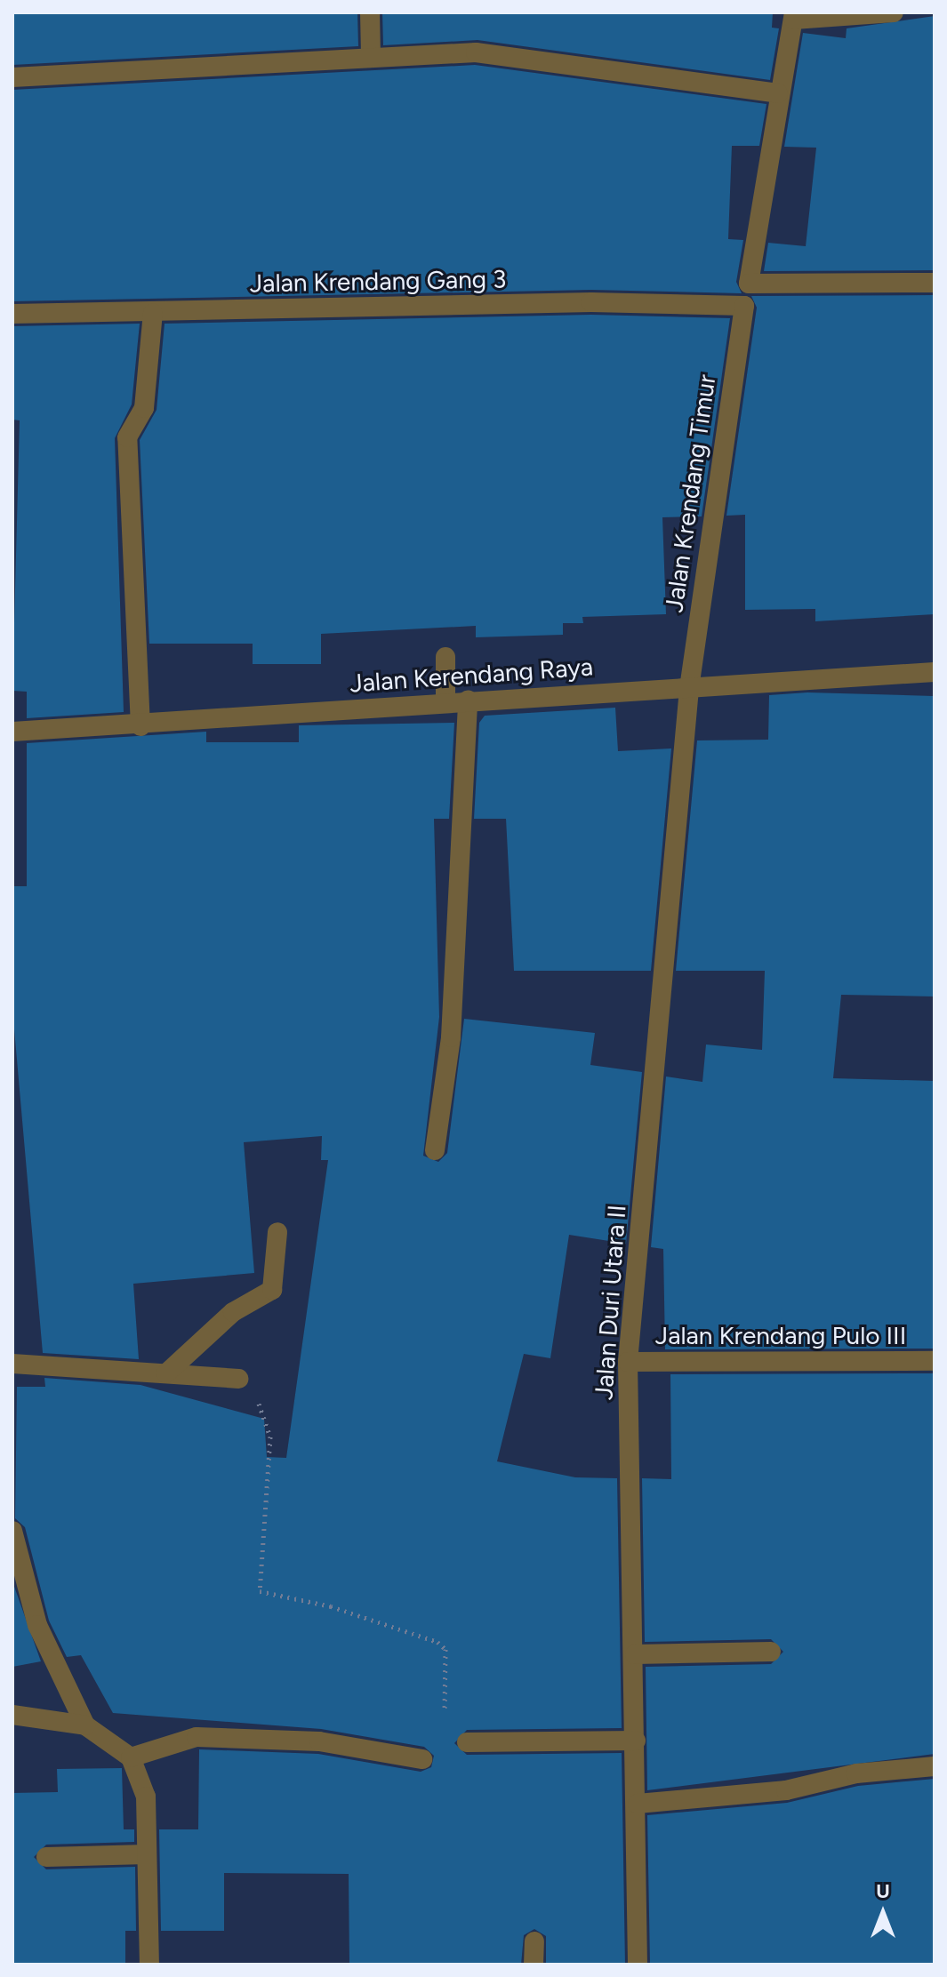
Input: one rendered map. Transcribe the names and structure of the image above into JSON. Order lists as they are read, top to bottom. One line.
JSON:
{"streets":{"street":["Jalan Krendang Gang 3","Jalan Krendang Timur","Jalan Kerendang Raya","Jalan Duri Utara II","Jalan Krendang Pulo III"]},"crossings":[["Jalan Krendang Gang 3","Jalan Krendang Timur"],["Jalan Krendang Timur","Jalan Kerendang Raya"],["Jalan Krendang Timur","Jalan Duri Utara II"],["Jalan Kerendang Raya","Jalan Duri Utara II"],["Jalan Duri Utara II","Jalan Krendang Pulo III"]],"north":"top"}
